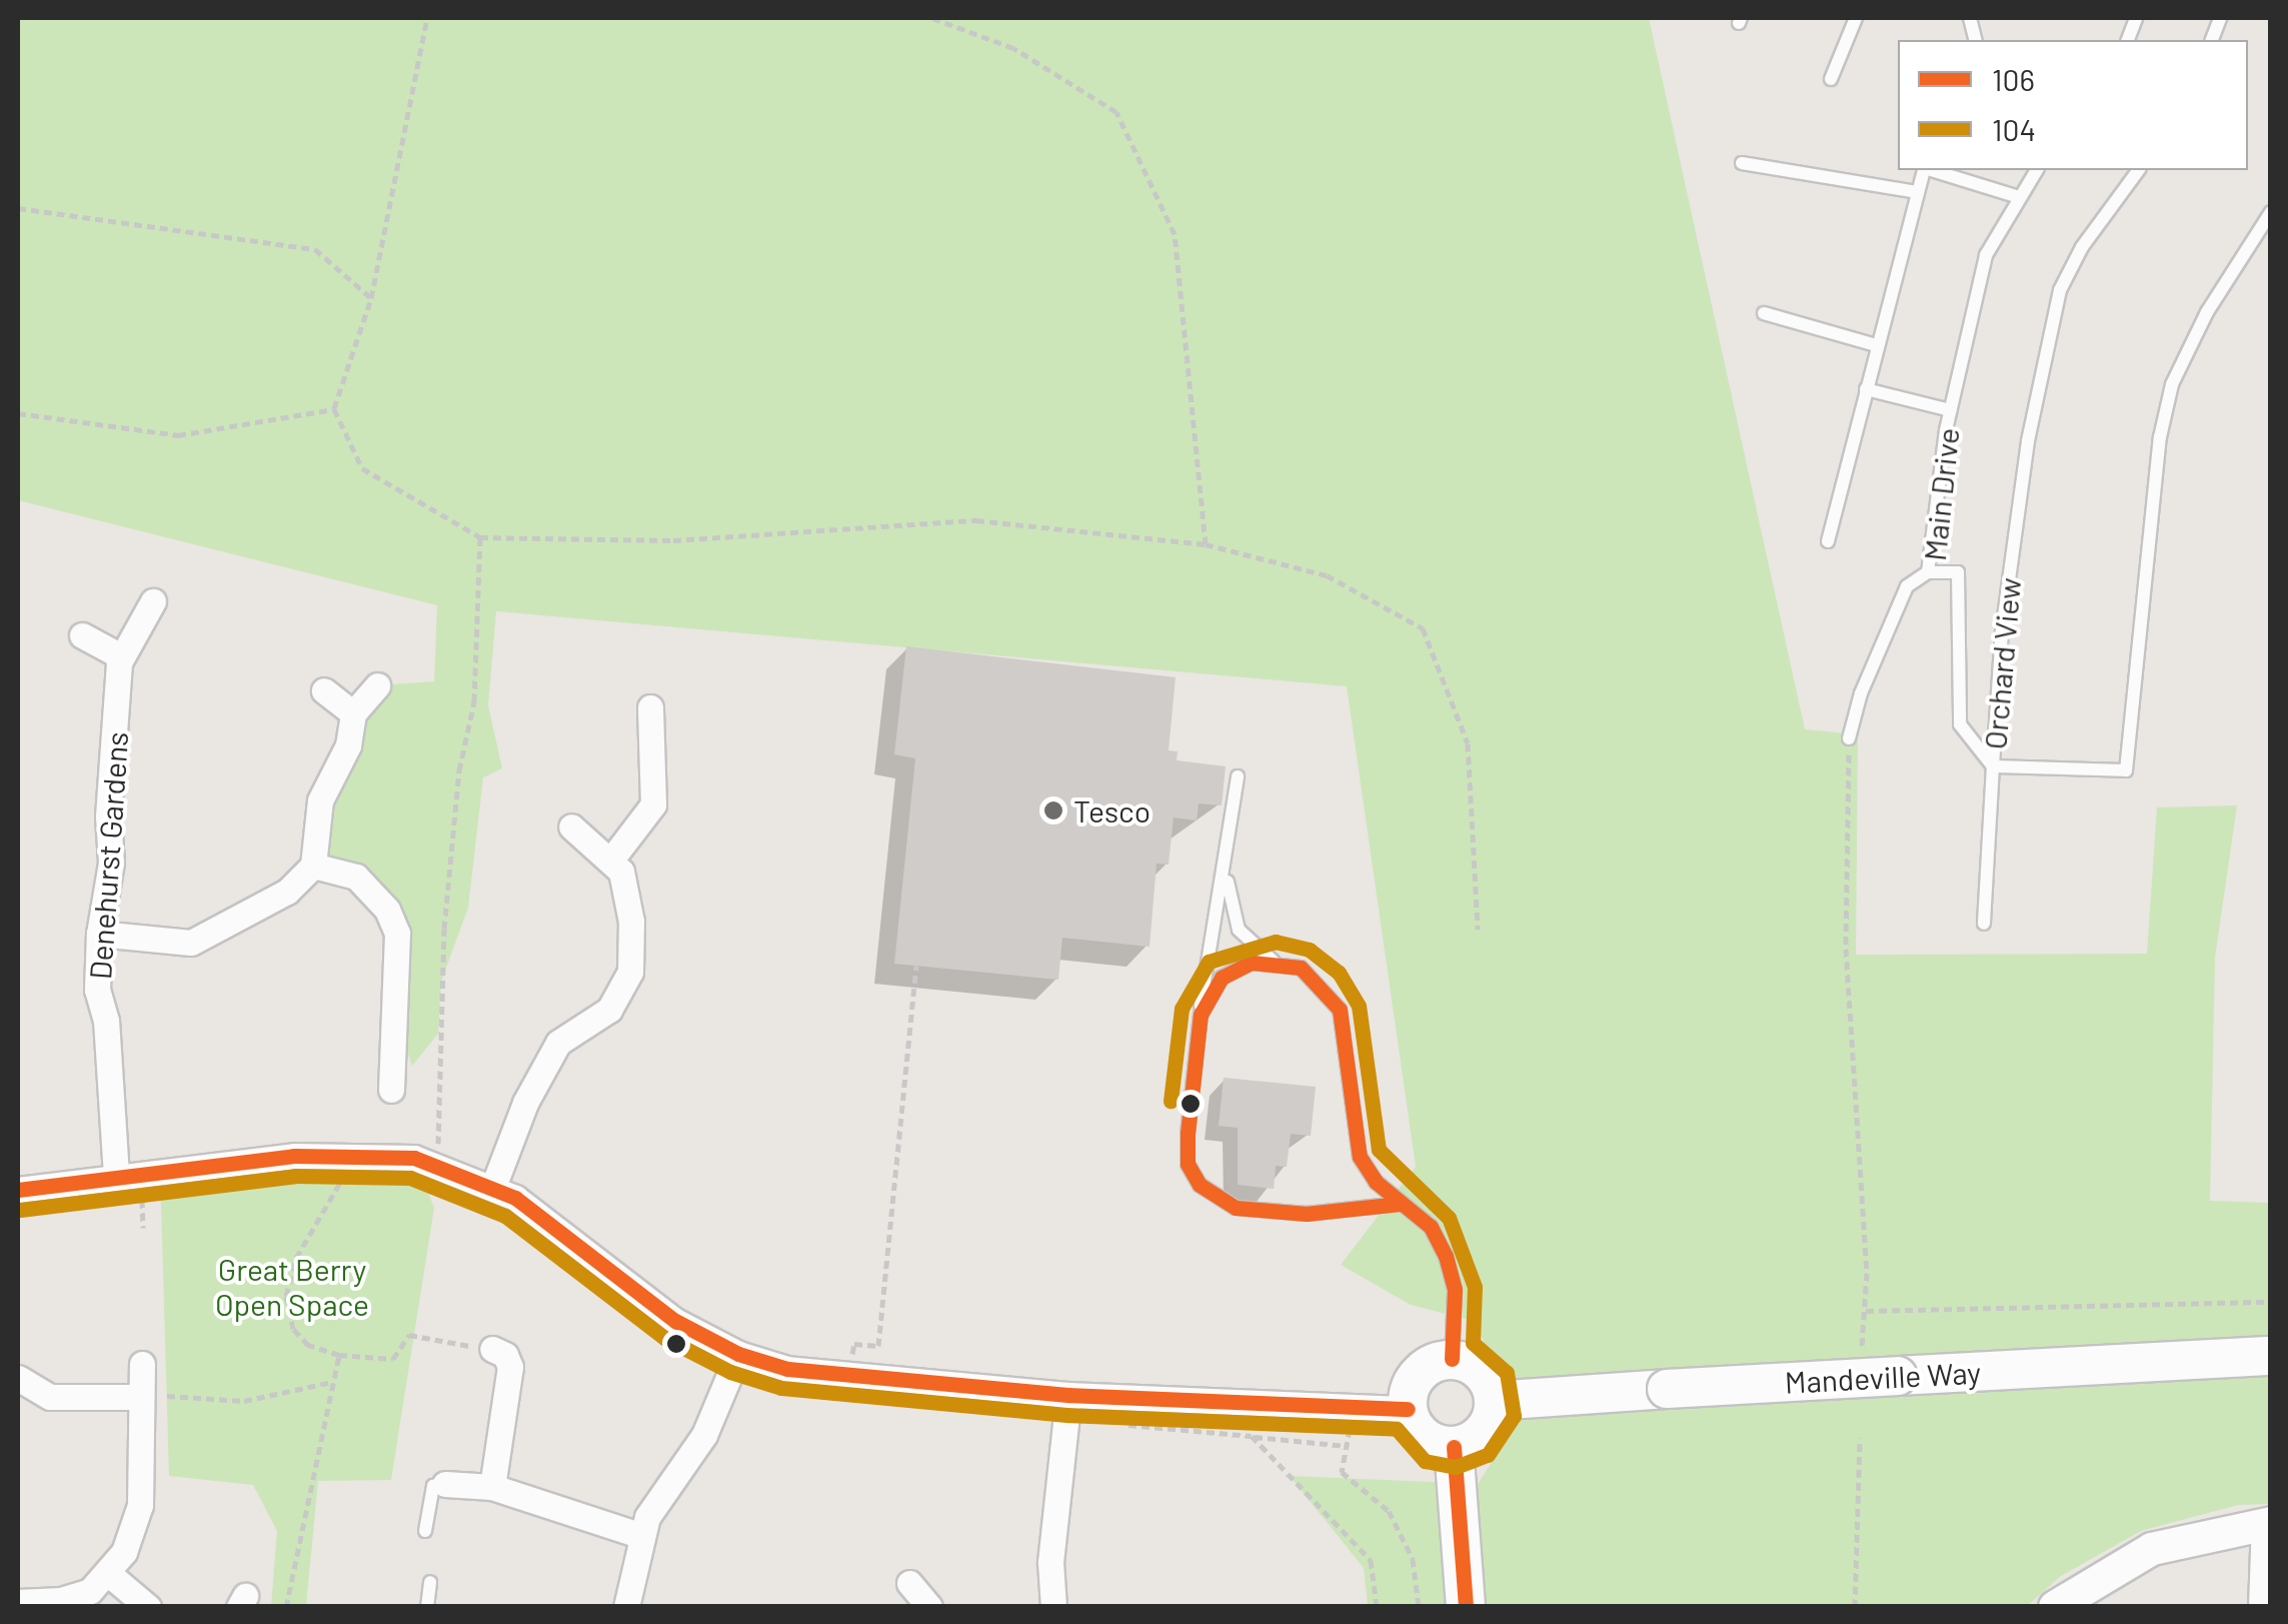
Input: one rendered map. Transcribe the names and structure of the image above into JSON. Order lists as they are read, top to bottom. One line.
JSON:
{"streets":{"main road":["Mandeville Way"],"street":["Denehurst Gardens"],"lane":["Main Drive","Orchard View"]},"crossings":[["Main Drive","Orchard View"]],"parks":["Great Berry Open Space"],"places":["Tesco"],"lines":["transit line 104","transit line 106"],"legend":["106","104"]}
